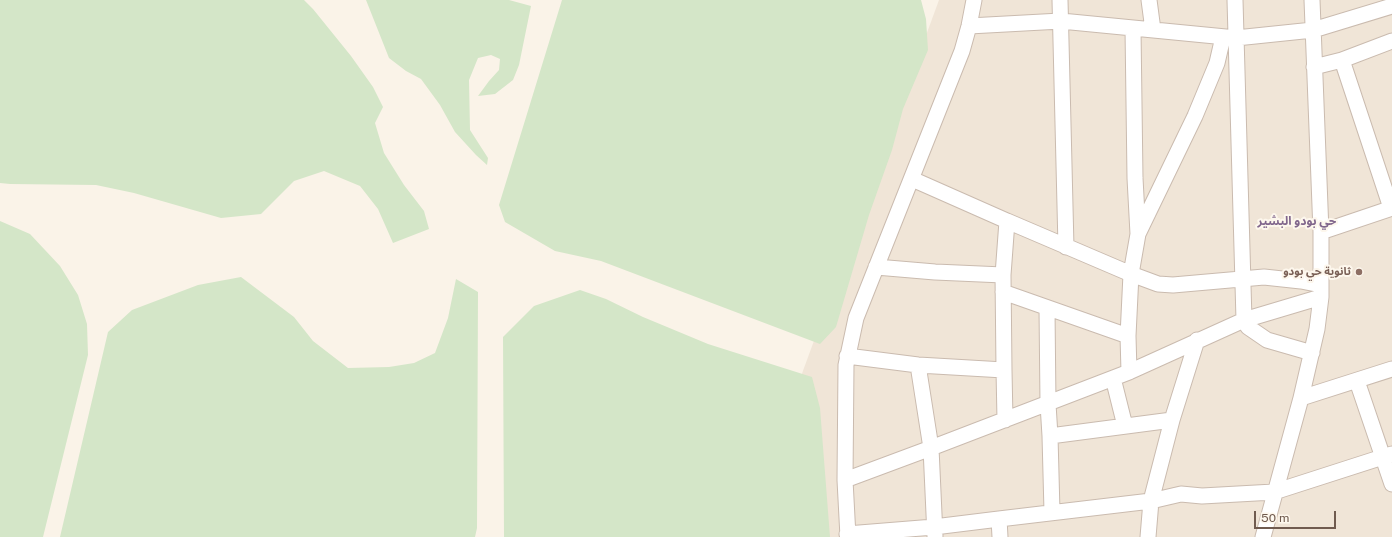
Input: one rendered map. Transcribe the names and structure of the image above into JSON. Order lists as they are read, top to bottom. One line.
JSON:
{"districts":["حي بودو البشير"],"places":["ثانوية حي بودو"],"scale_bar":"50 m"}
